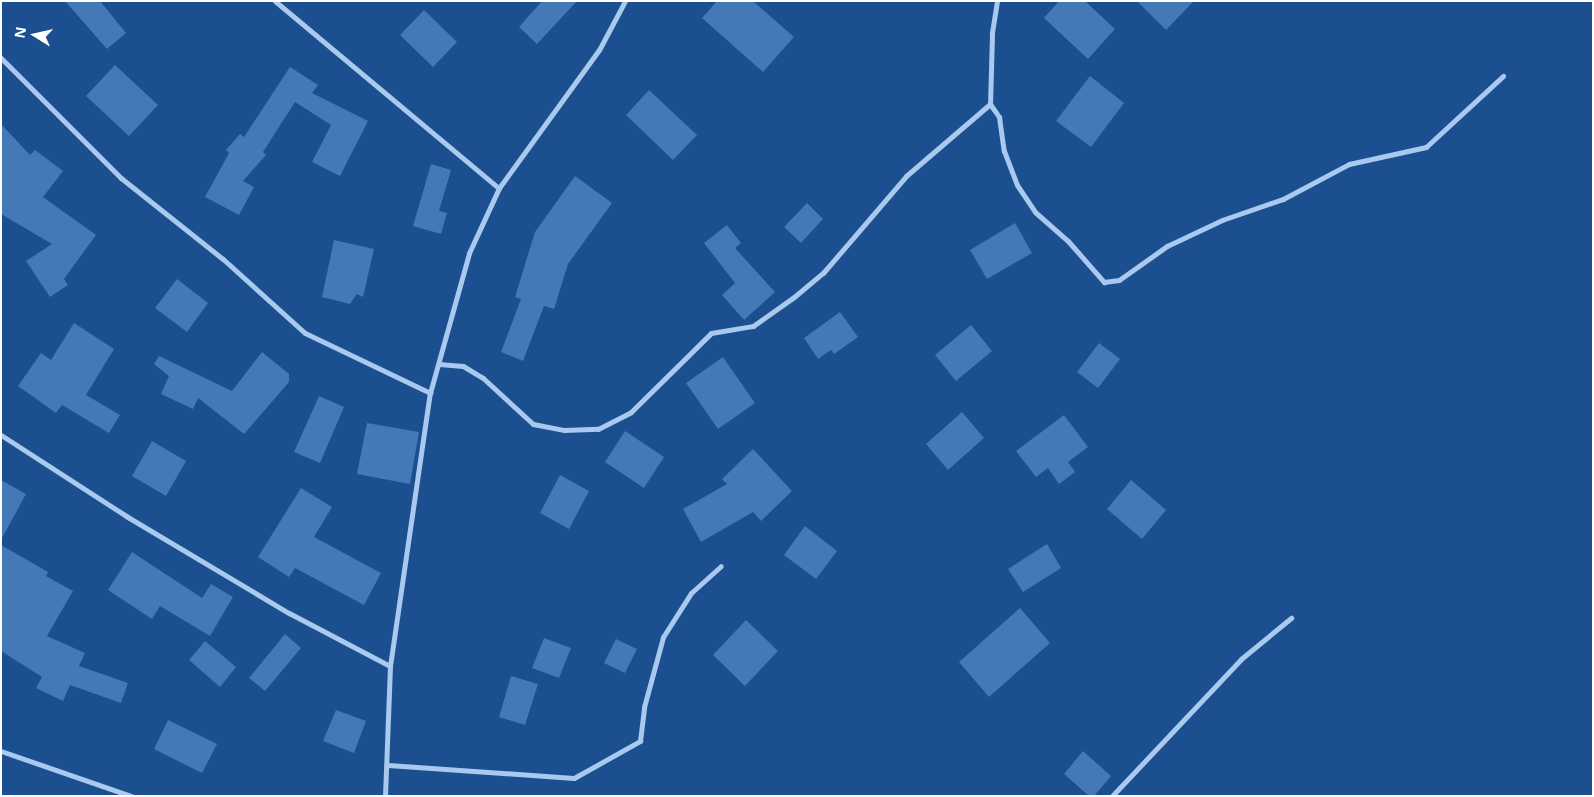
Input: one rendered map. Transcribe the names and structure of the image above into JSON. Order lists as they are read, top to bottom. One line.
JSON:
{"north":"left"}
